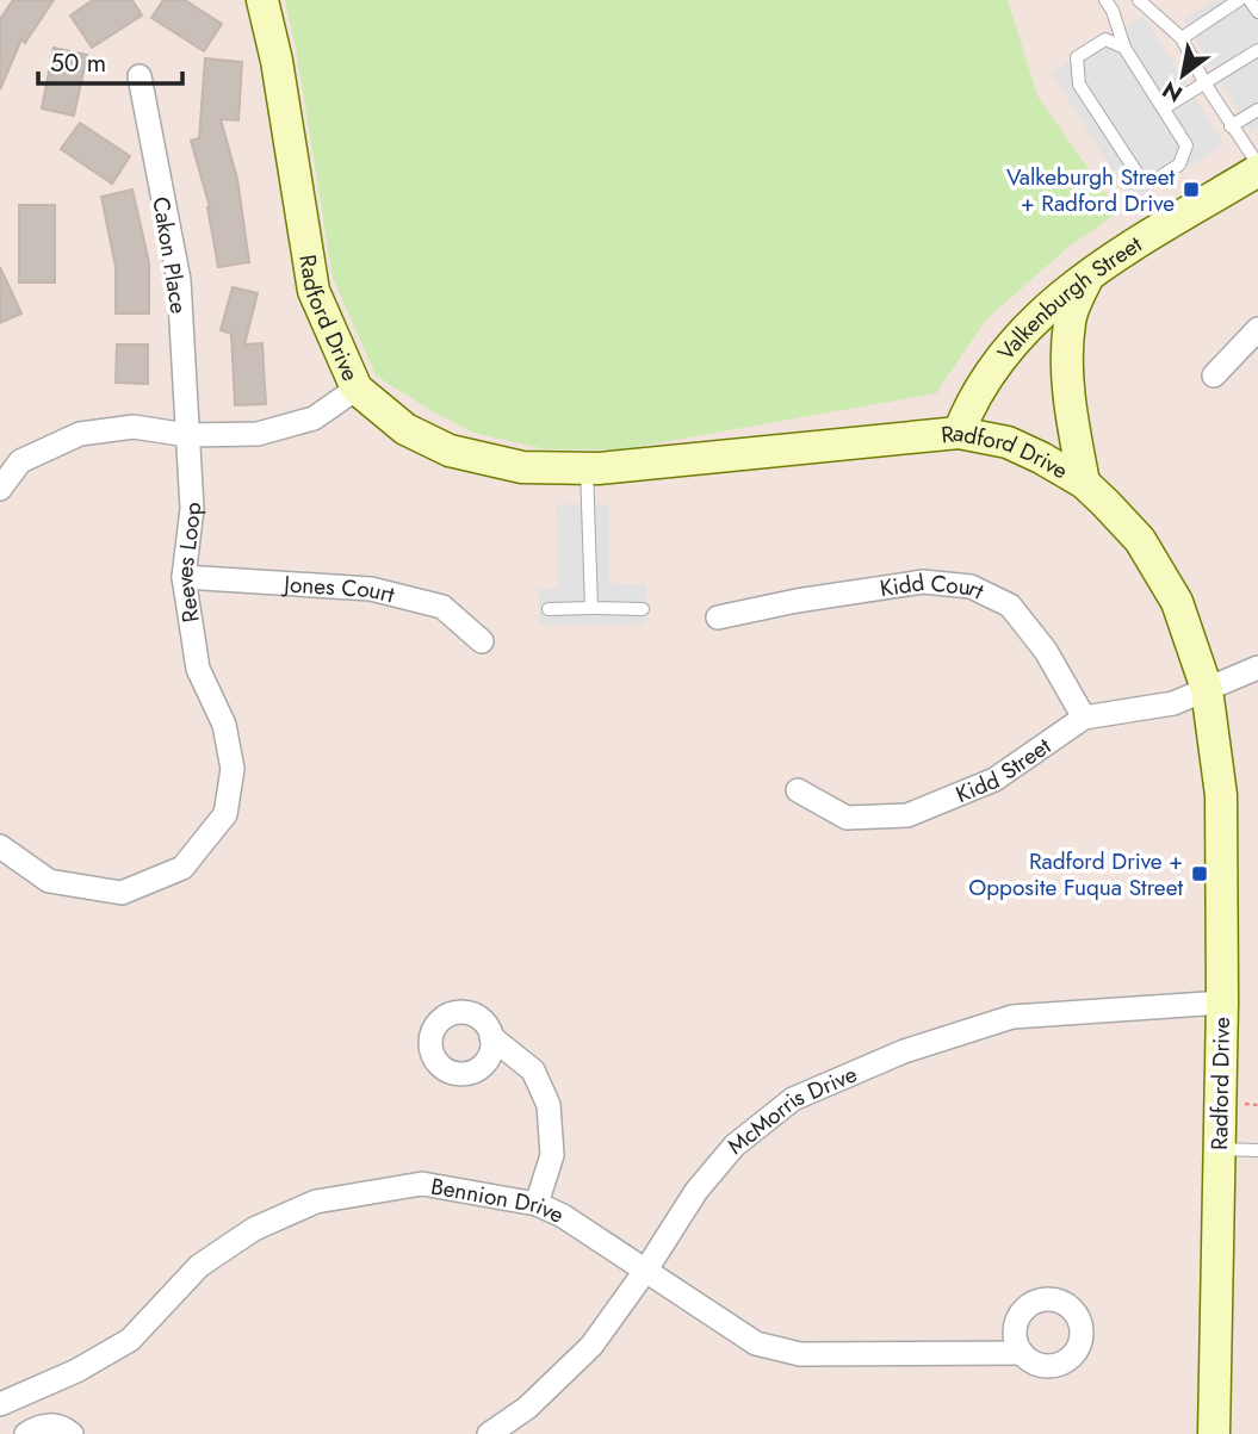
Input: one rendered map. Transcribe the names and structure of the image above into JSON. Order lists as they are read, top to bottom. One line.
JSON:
{"streets":{"street":["Cakon Place","Valkenburgh Street","Radford Drive","Reeves Loop","Jones Court","Kidd Court","Kidd Street","McMorris Drive","Bennion Drive"]},"crossings":[["Cakon Place","Reeves Loop"],["Valkenburgh Street","Radford Drive"],["Radford Drive","Kidd Street"],["Radford Drive","McMorris Drive"],["Reeves Loop","Jones Court"],["Kidd Court","Kidd Street"],["McMorris Drive","Bennion Drive"]],"places":{"transit":["Valkeburgh Street + Radford Drive","Radford Drive + Opposite Fuqua Street"]},"scale_bar":"50 m","north":"bottom left"}
